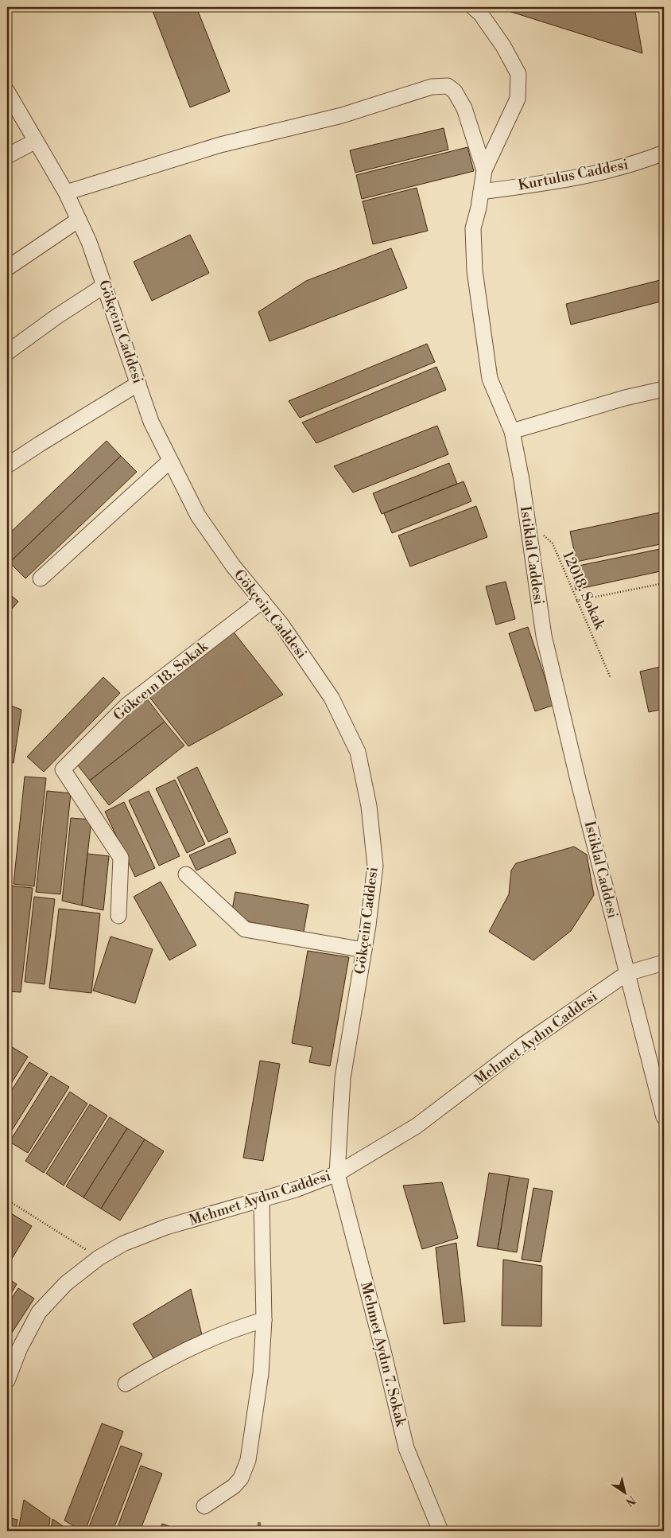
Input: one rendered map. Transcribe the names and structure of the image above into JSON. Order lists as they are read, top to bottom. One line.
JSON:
{"streets":{"street":["Kurtulus Caddesi","Gökçein Caddesi","Istiklal Caddesi","Gökceın 18. Sokak","Mehmet Aydın Caddesi","Mehmet Aydın 7. Sokak"],"path":["12018. Sokak"]},"crossings":[["Kurtulus Caddesi","Istiklal Caddesi"],["Gökçein Caddesi","Gökceın 18. Sokak"],["Gökçein Caddesi","Mehmet Aydın Caddesi"],["Gökçein Caddesi","Mehmet Aydın 7. Sokak"],["Istiklal Caddesi","Mehmet Aydın Caddesi"],["Mehmet Aydın Caddesi","Mehmet Aydın 7. Sokak"]],"north":"bottom right"}
